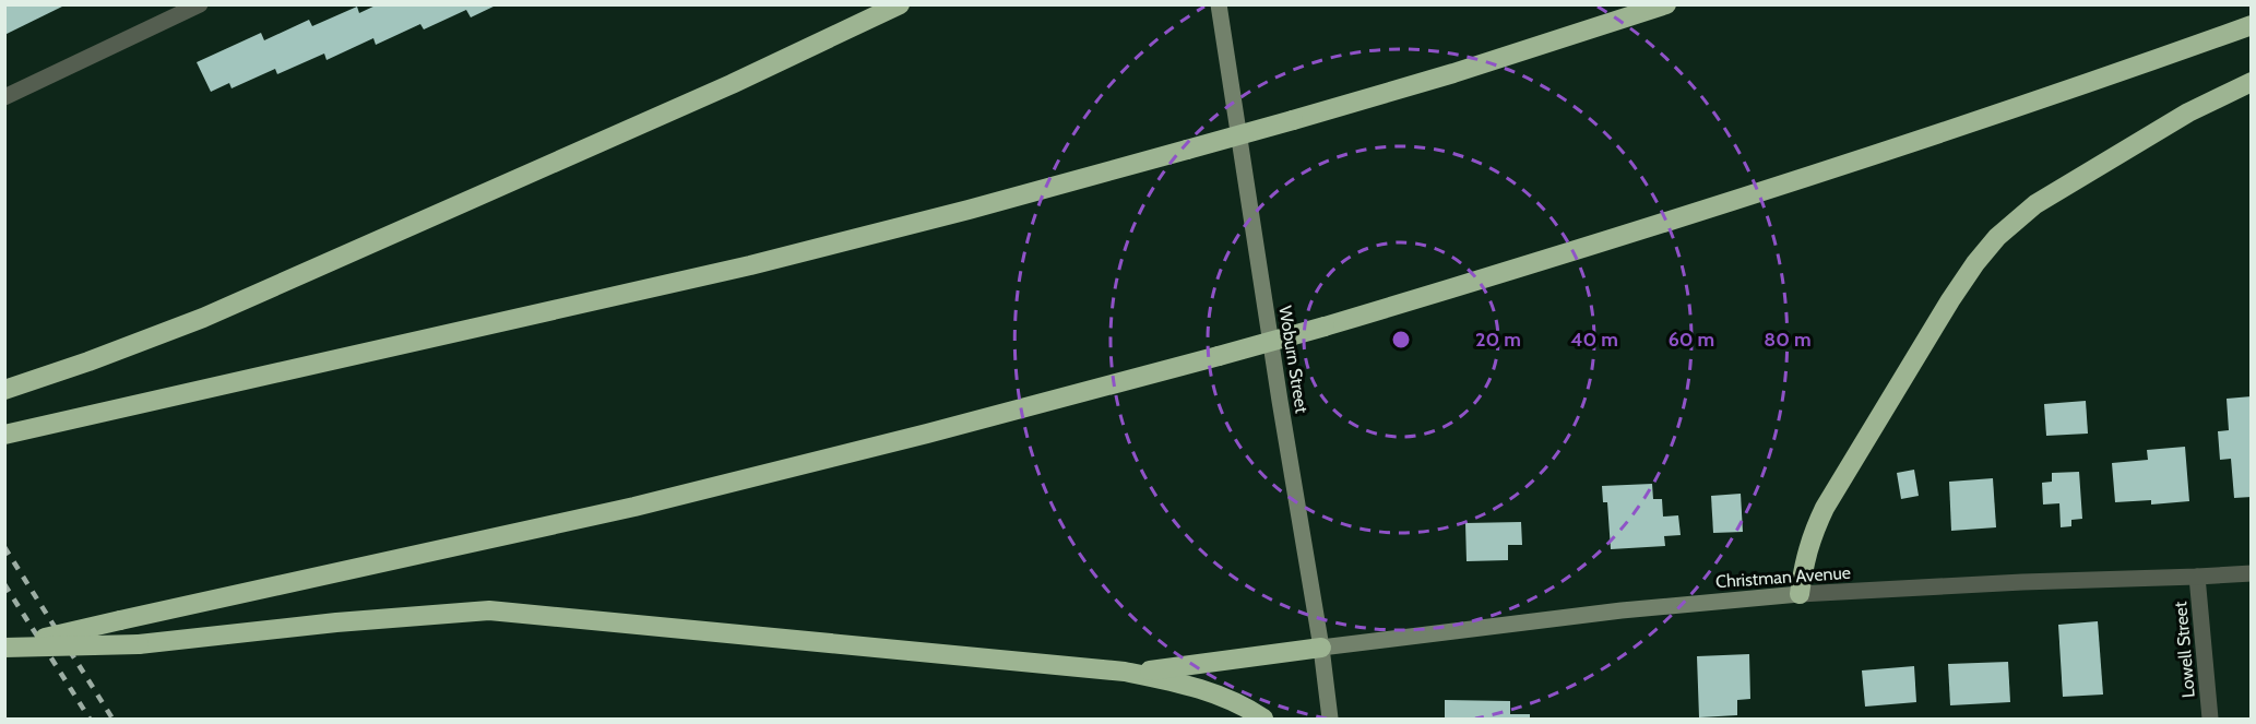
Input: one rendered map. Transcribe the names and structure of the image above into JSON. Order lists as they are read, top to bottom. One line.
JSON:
{"streets":{"main road":["Woburn Street","Christman Avenue"],"street":["Lowell Street"]},"crossings":[["Woburn Street","Christman Avenue"],["Christman Avenue","Lowell Street"]],"rings":["20 m","40 m","60 m","80 m"]}
